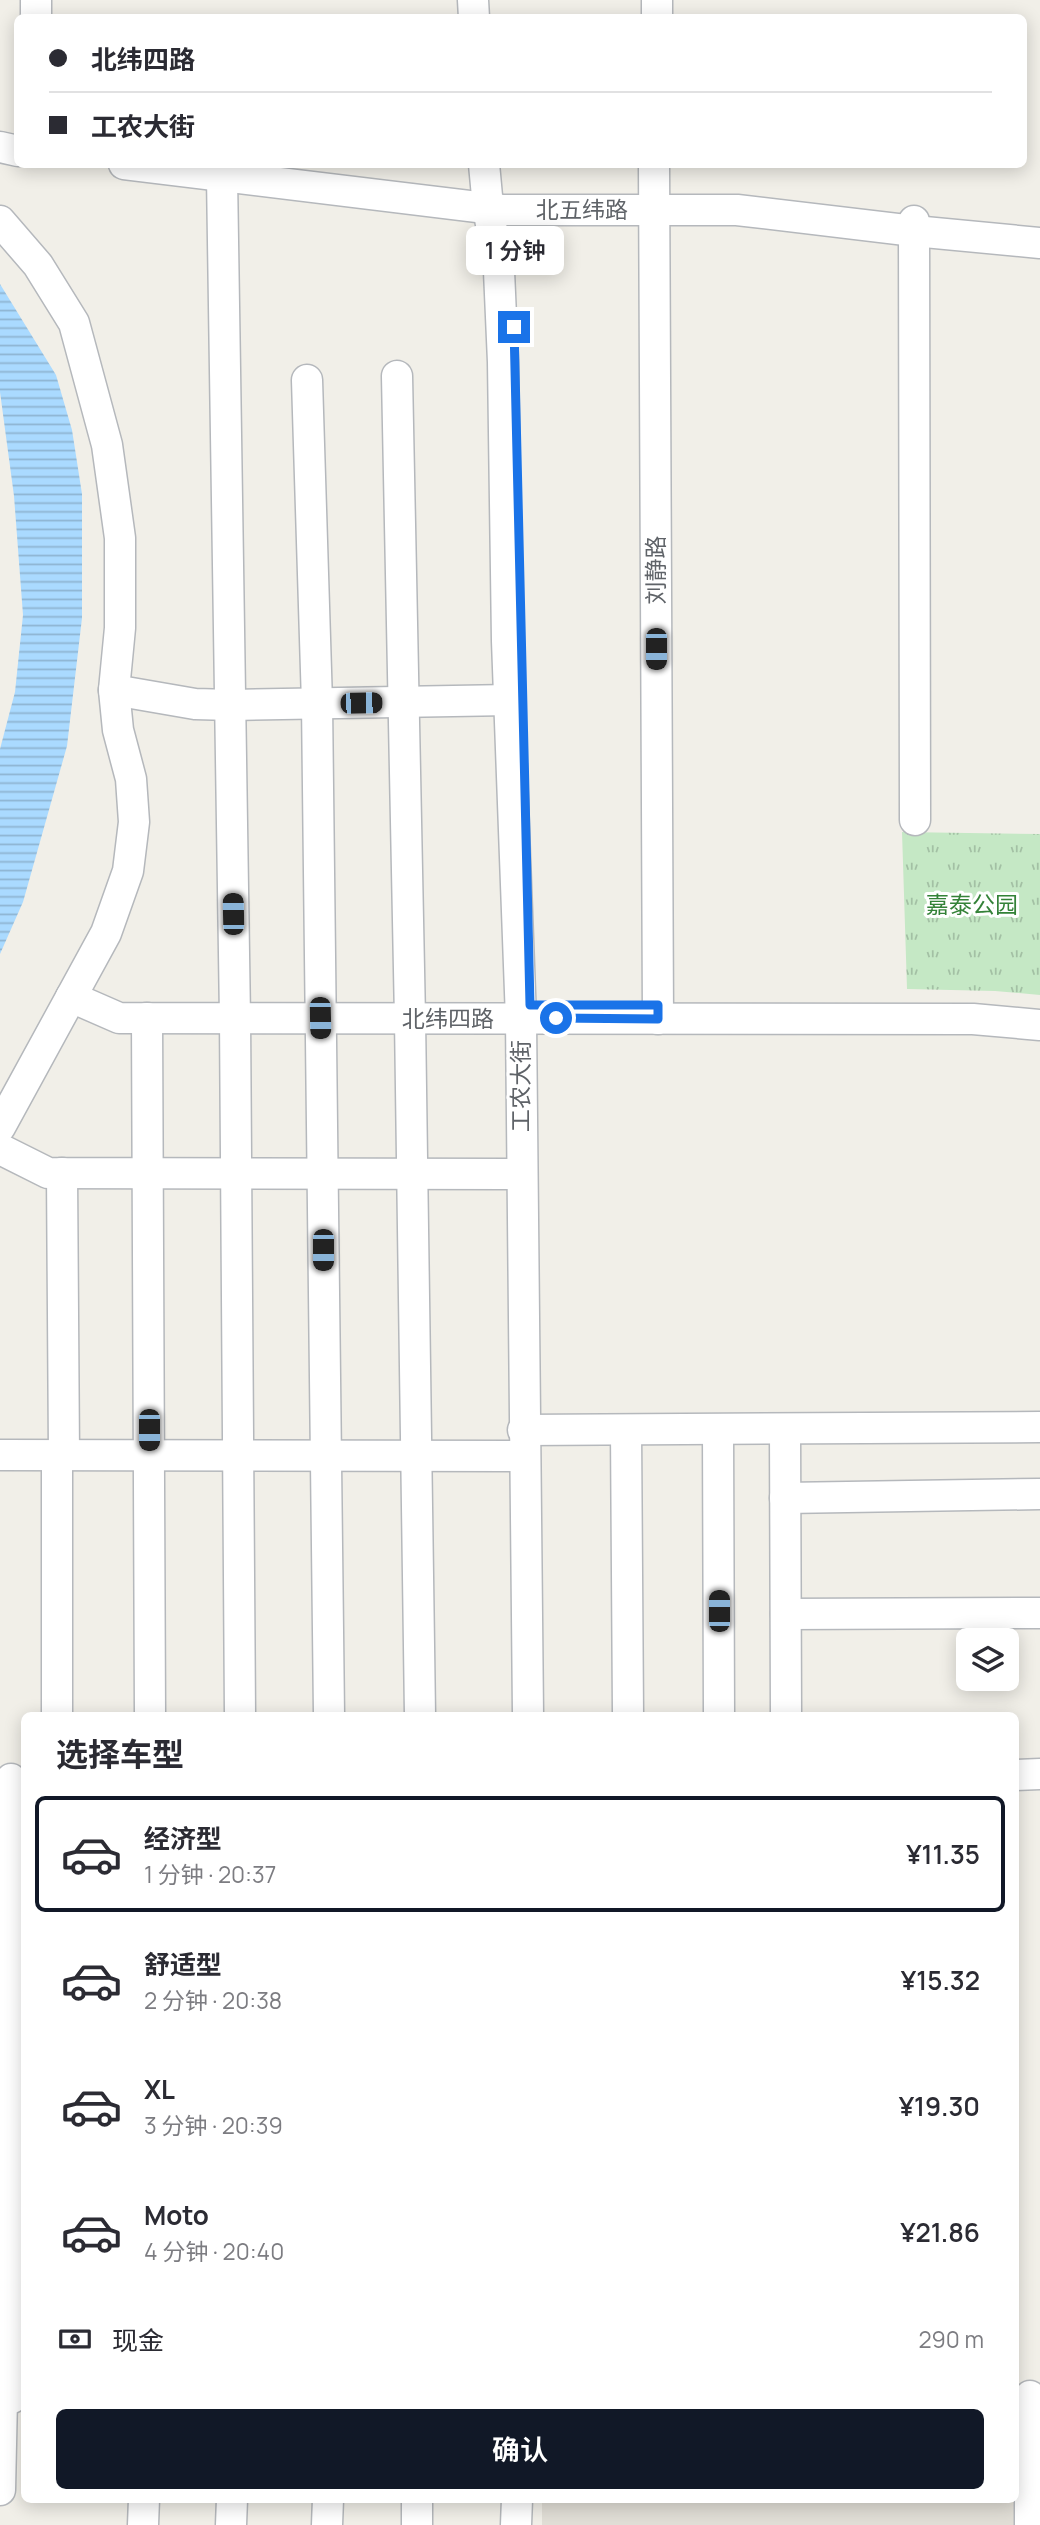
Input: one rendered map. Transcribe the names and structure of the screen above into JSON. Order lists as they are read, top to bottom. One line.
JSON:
{"streets":{"street":["北五纬路","刘静路","北纬四路","工农大街"]},"crossings":[["北五纬路","刘静路"],["北五纬路","工农大街"],["刘静路","北纬四路"],["北纬四路","工农大街"]],"parks":["嘉泰公园"],"page":{"banner":["北纬四路","工农大街"],"bubble":"1 分钟","heading":"选择车型","list":[{"name":"经济型","note":"1 分钟 · 20:37","value":"¥11.35"},{"name":"舒适型","note":"2 分钟 · 20:38","value":"¥15.32"},{"name":"XL","note":"3 分钟 · 20:39","value":"¥19.30"},{"name":"Moto","note":"4 分钟 · 20:40","value":"¥21.86"}],"pay":["现金","290 m"],"buttons":"确认"}}
